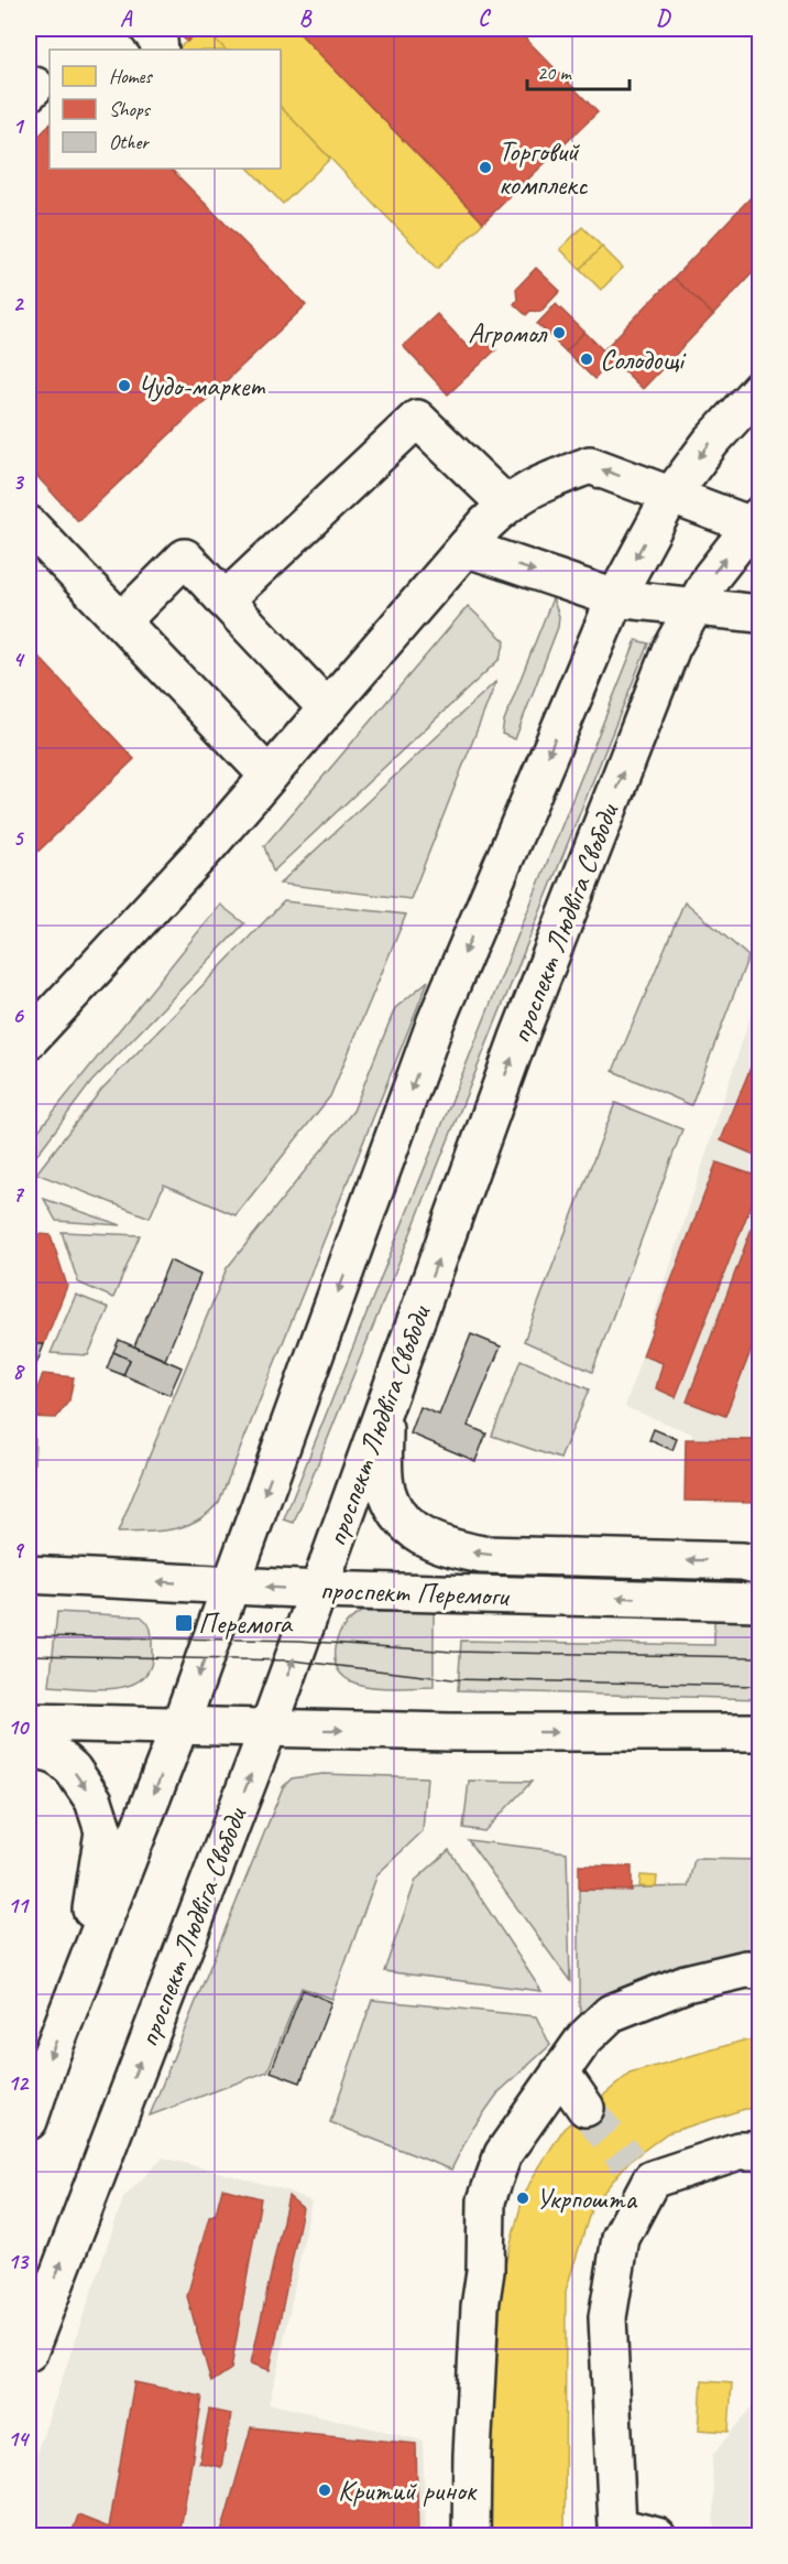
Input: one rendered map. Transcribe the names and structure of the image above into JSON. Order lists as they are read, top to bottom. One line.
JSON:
{"streets":{"main road":["проспект Людвіга Свободи","проспект Перемоги"]},"crossings":[["проспект Людвіга Свободи","проспект Перемоги"]],"places":{"other":["Торговий комплекс","Агромол","Солодощі","Чудо-маркет","Укрпошта","Критий ринок"],"transit":["Перемога"]},"legend":["Homes","Shops","Other"],"scale_bar":"20 m","grid":{"columns":["A","B","C","D"],"rows":["1","2","3","4","5","6","7","8","9","10","11","12","13","14"]}}
